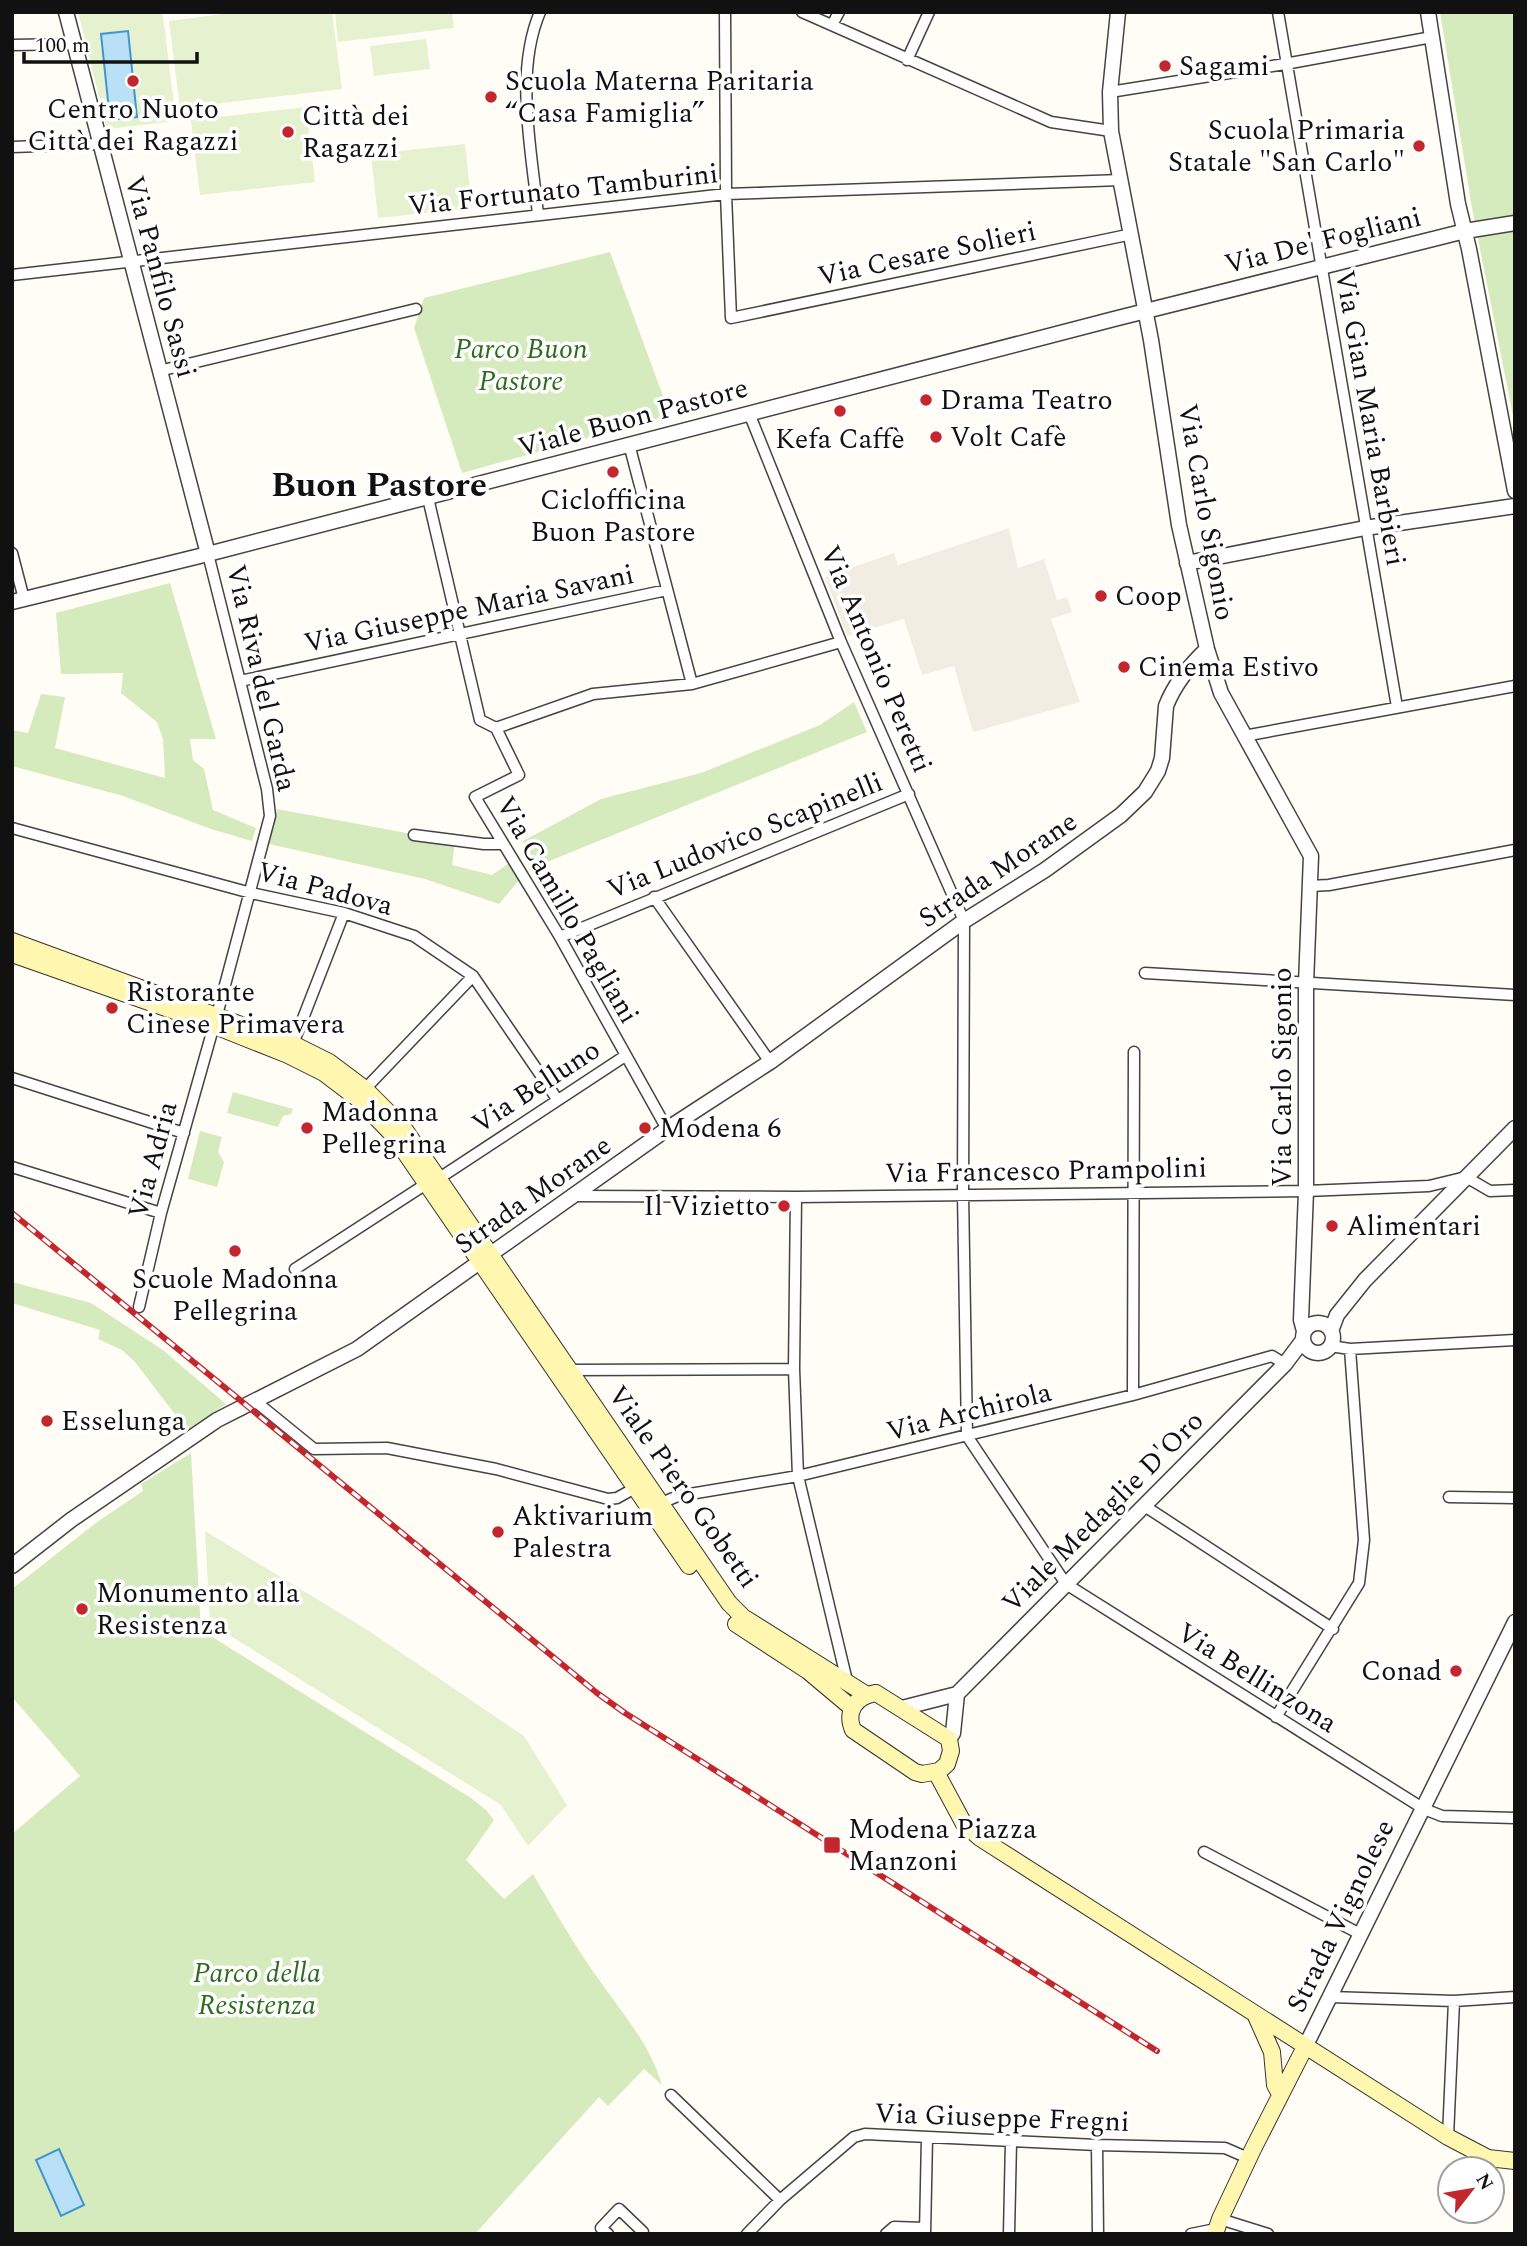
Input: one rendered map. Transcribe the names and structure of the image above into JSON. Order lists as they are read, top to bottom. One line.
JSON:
{"streets":{"main road":["Viale Piero Gobetti","Strada Vignolese"],"street":["Via Fortunato Tamburini","Via De' Fogliani","Via Cesare Solieri","Via Panfilo Sassi","Viale Buon Pastore","Via Gian Maria Barbieri","Via Carlo Sigonio","Via Giuseppe Maria Savani","Via Antonio Peretti","Via Riva del Garda","Via Ludovico Scapinelli","Strada Morane","Via Padova","Via Camillo Pagliani","Via Belluno","Via Adria","Via Francesco Prampolini","Via Archirola","Viale Medaglie D'Oro","Via Bellinzona","Via Giuseppe Fregni"]},"crossings":[["Via Fortunato Tamburini","Via Cesare Solieri"],["Via Fortunato Tamburini","Via Panfilo Sassi"],["Via Fortunato Tamburini","Via Carlo Sigonio"],["Via De' Fogliani","Viale Buon Pastore"],["Via De' Fogliani","Via Gian Maria Barbieri"],["Via De' Fogliani","Via Carlo Sigonio"],["Via Cesare Solieri","Via Carlo Sigonio"],["Via Panfilo Sassi","Viale Buon Pastore"],["Via Panfilo Sassi","Via Riva del Garda"],["Viale Buon Pastore","Via Carlo Sigonio"],["Viale Buon Pastore","Via Antonio Peretti"],["Viale Buon Pastore","Via Riva del Garda"],["Viale Buon Pastore","Via Camillo Pagliani"],["Via Carlo Sigonio","Strada Morane"],["Via Carlo Sigonio","Via Francesco Prampolini"],["Via Carlo Sigonio","Viale Medaglie D'Oro"],["Via Giuseppe Maria Savani","Via Riva del Garda"],["Via Giuseppe Maria Savani","Via Camillo Pagliani"],["Via Antonio Peretti","Via Ludovico Scapinelli"],["Via Antonio Peretti","Strada Morane"],["Via Riva del Garda","Via Padova"],["Via Riva del Garda","Via Adria"],["Via Riva del Garda","Viale Piero Gobetti"],["Via Ludovico Scapinelli","Via Camillo Pagliani"],["Strada Morane","Via Camillo Pagliani"],["Strada Morane","Via Francesco Prampolini"],["Strada Morane","Viale Piero Gobetti"],["Via Padova","Via Belluno"],["Via Camillo Pagliani","Via Belluno"],["Via Belluno","Viale Piero Gobetti"],["Via Adria","Viale Piero Gobetti"],["Via Archirola","Viale Piero Gobetti"],["Via Archirola","Viale Medaglie D'Oro"],["Viale Medaglie D'Oro","Via Bellinzona"],["Via Bellinzona","Strada Vignolese"],["Strada Vignolese","Via Giuseppe Fregni"]],"districts":["Buon Pastore"],"parks":["Parco Buon Pastore","Parco della Resistenza"],"places":{"other":["Sagami","Centro Nuoto Città dei Ragazzi","Scuola Materna Paritaria “Casa Famiglia”","Città dei Ragazzi","Scuola Primaria Statale \"San Carlo\"","Drama Teatro","Kefa Caffè","Volt Cafè","Ciclofficina Buon Pastore","Coop","Cinema Estivo","Ristorante Cinese Primavera","Madonna Pellegrina","Modena 6","Il Vizietto","Alimentari","Scuole Madonna Pellegrina","Esselunga","Aktivarium Palestra","Monumento alla Resistenza","Conad"],"transit":["Modena Piazza Manzoni"]},"scale_bar":"100 m","north":"top right"}
